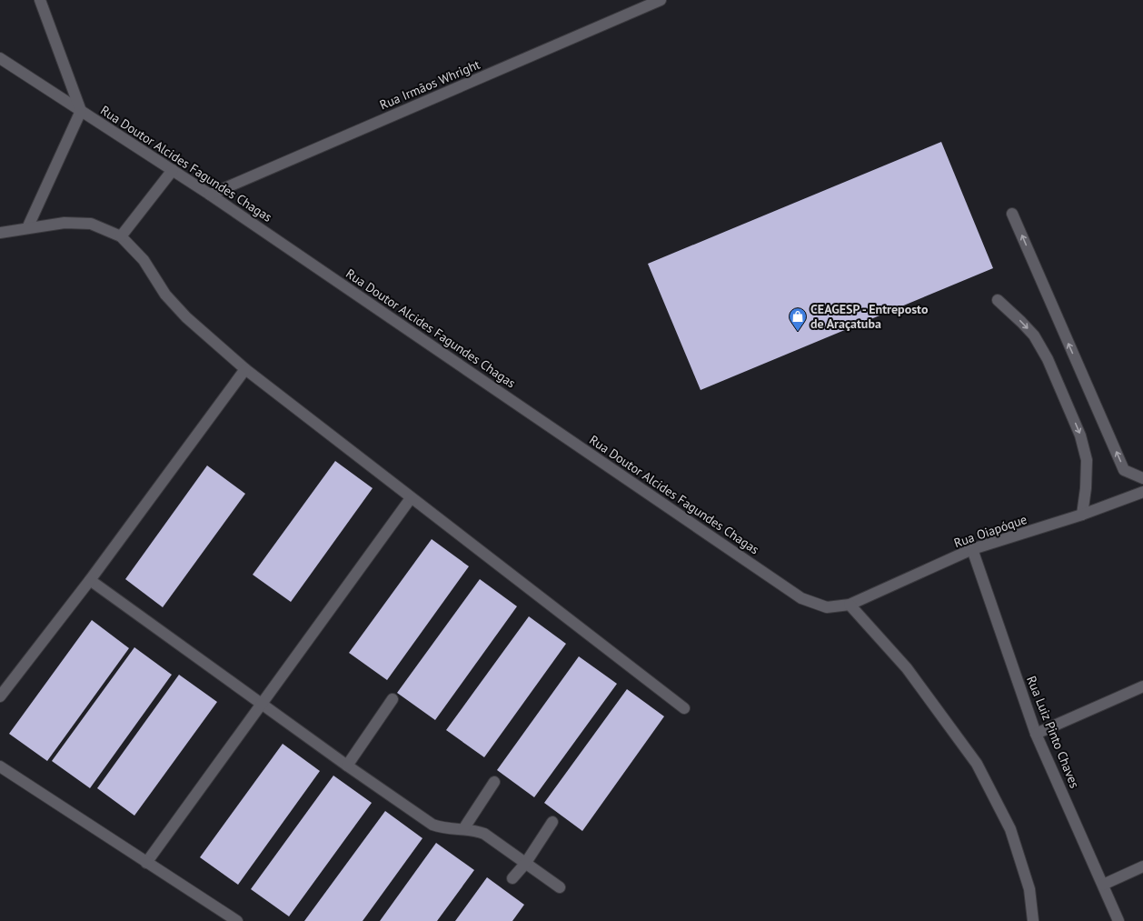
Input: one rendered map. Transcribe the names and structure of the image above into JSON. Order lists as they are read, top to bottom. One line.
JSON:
{"streets":{"street":["Rua Irmãos Whright","Rua Doutor Alcides Fagundes Chagas","Rua Oiapóque","Rua Luiz Pinto Chaves"]},"crossings":[["Rua Irmãos Whright","Rua Doutor Alcides Fagundes Chagas"],["Rua Doutor Alcides Fagundes Chagas","Rua Oiapóque"],["Rua Oiapóque","Rua Luiz Pinto Chaves"]],"places":{"shop":["CEAGESP - Entreposto de Araçatuba"]}}
